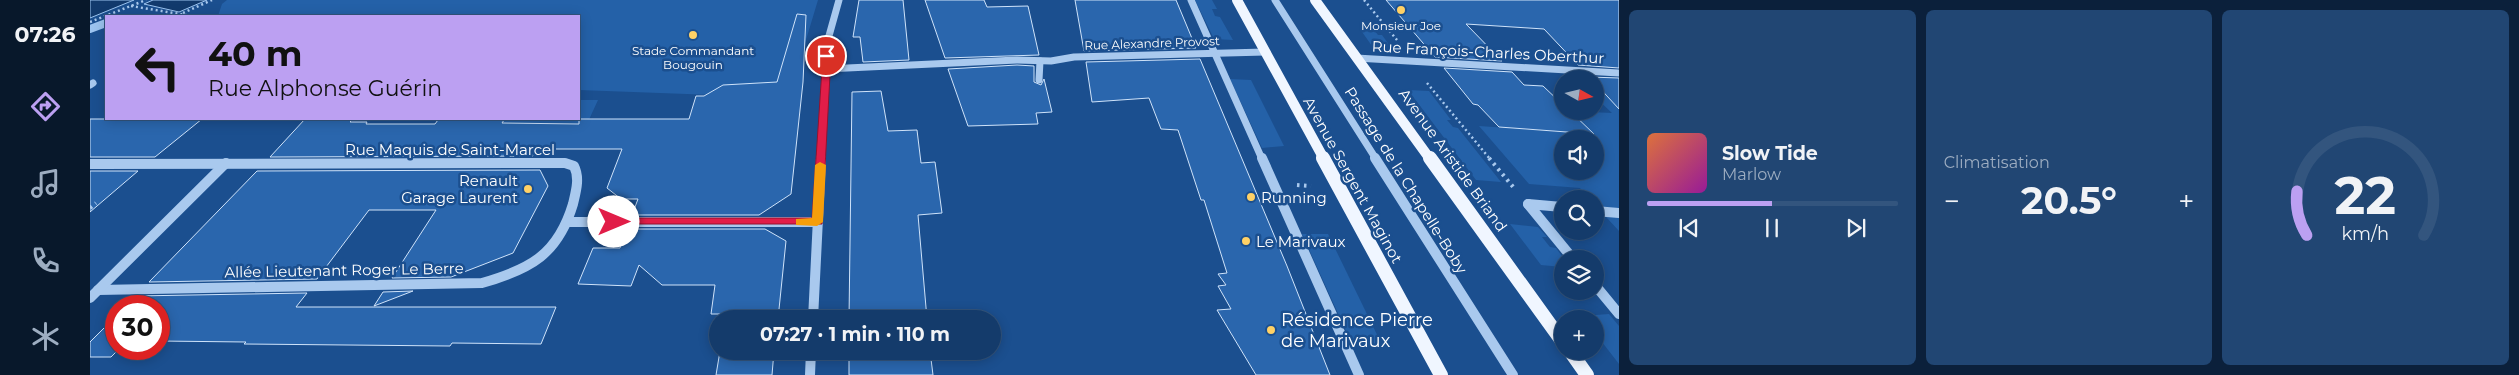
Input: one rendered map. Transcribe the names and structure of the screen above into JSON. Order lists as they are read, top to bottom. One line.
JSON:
{"streets":{"main road":["Avenue Aristide Briand","Avenue Sergent Maginot"],"street":["Rue Alexandre Provost","Rue François-Charles Oberthur","Rue Maquis de Saint-Marcel","Passage de la Chapelle-Boby","Allée Lieutenant Roger Le Berre"]},"crossings":[["Rue Alexandre Provost","Avenue Sergent Maginot"],["Rue François-Charles Oberthur","Avenue Aristide Briand"],["Rue Maquis de Saint-Marcel","Allée Lieutenant Roger Le Berre"]],"places":["Monsieur Joe","Stade Commandant Bougouin","Renault Garage Laurent","Running","Le Marivaux","Résidence Pierre de Marivaux"],"north":"right","page":{"tabs":"07:26","tile":"Climatisation","turn":["40 m","Rue Alphonse Guérin"],"map_buttons":"+","song":["Slow Tide","Marlow"],"heat":["−","20.5°","+"],"limit":"30","trip":"07:27 · 1 min · 110 m","gauge":["22","km/h"]}}
